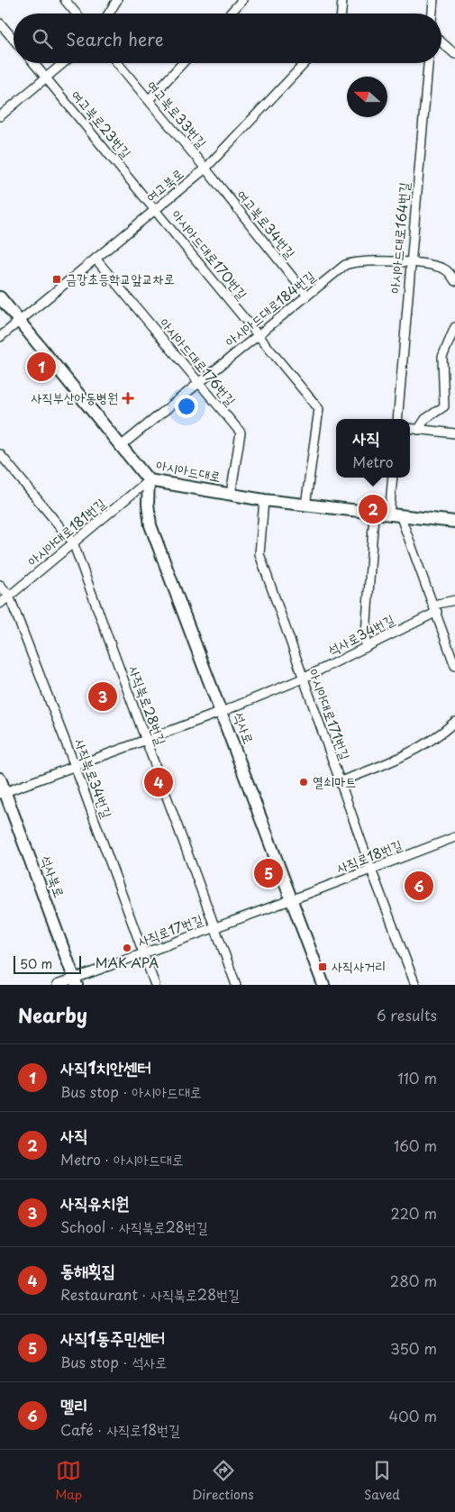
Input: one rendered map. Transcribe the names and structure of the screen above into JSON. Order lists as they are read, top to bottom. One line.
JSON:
{"streets":{"main road":["아시아드대로","석사로","석사북로"],"street":["여고북로33번길","여고북로23번길","여고북로","여고북로34번길","아시아드대로164번길","아시아드대로170번길","아시아드대로184번길","아시아드대로176번길","아시아대로181번길","석사로34번길","사직북로28번길","아시아대로171번길","사직북로34번길","사직로18번길","사직로17번길"]},"crossings":[["여고북로33번길","여고북로"],["여고북로33번길","여고북로34번길"],["여고북로23번길","여고북로"],["여고북로23번길","아시아드대로170번길"],["여고북로","여고북로34번길"],["여고북로","아시아드대로170번길"],["여고북로","아시아드대로176번길"],["여고북로","아시아드대로"],["여고북로34번길","아시아드대로184번길"],["아시아드대로164번길","아시아드대로184번길"],["아시아드대로170번길","아시아드대로184번길"],["아시아드대로170번길","아시아드대로"],["아시아드대로184번길","아시아드대로176번길"],["아시아드대로184번길","아시아드대로"],["아시아드대로176번길","아시아드대로"],["아시아드대로","아시아대로181번길"],["아시아드대로","아시아대로171번길"],["아시아드대로","석사로"],["아시아대로181번길","사직북로28번길"],["아시아대로181번길","석사로"],["아시아대로181번길","사직북로34번길"],["석사로34번길","사직북로28번길"],["석사로34번길","아시아대로171번길"],["석사로34번길","석사로"],["석사로34번길","사직북로34번길"],["석사로34번길","석사북로"],["사직북로28번길","사직로17번길"],["아시아대로171번길","사직로18번길"],["석사로","사직로18번길"],["석사로","사직로17번길"],["사직북로34번길","사직로17번길"],["사직로18번길","사직로17번길"],["석사북로","사직로17번길"]],"places":{"transit":["금강초등학교앞교차로","사직사거리"],"health":["사직부산아동병원"],"other":["열쇠마트","MAK APA"]},"scale_bar":"50 m","north":"left","page":{"search":"Search here","pins":["1","2","3","4","5","6"],"popup":["사직","Metro"],"scale":"50 m","heading":["Nearby","6 results"],"list":[{"mark":"1","name":"사직1치안센터","note":"Bus stop · 아시아드대로","value":"110 m"},{"mark":"2","name":"사직","note":"Metro · 아시아드대로","value":"160 m"},{"mark":"3","name":"사직유치원","note":"School · 사직북로28번길","value":"220 m"},{"mark":"4","name":"동해횟집","note":"Restaurant · 사직북로28번길","value":"280 m"},{"mark":"5","name":"사직1동주민센터","note":"Bus stop · 석사로","value":"350 m"},{"mark":"6","name":"멜리","note":"Café · 사직로18번길","value":"400 m"}],"nav":["Map","Directions","Saved"]}}
